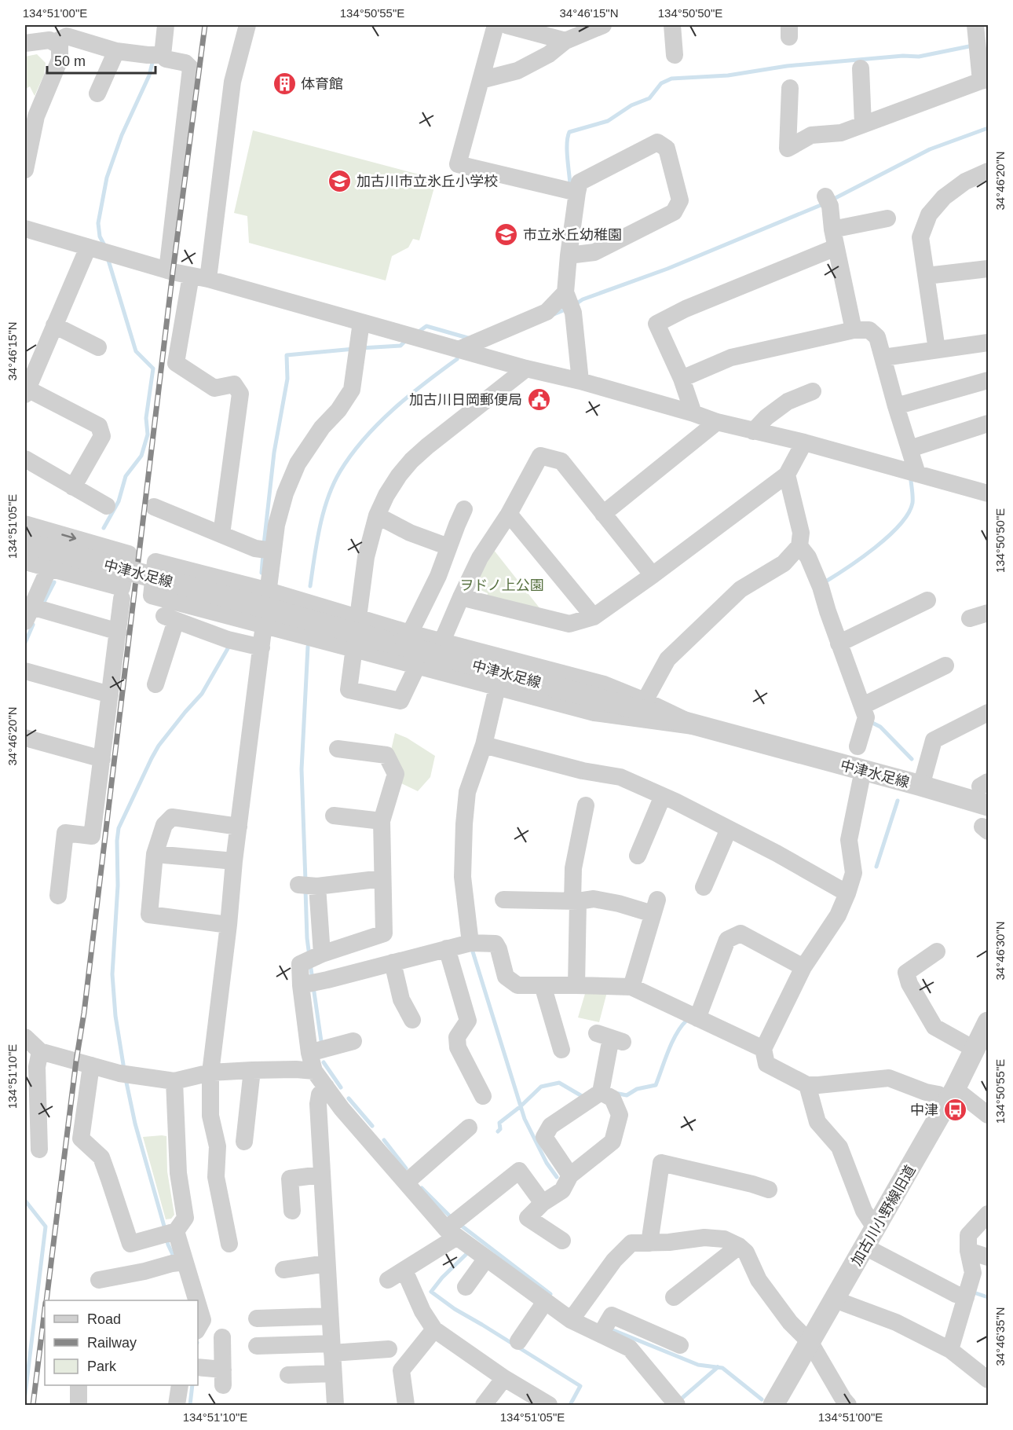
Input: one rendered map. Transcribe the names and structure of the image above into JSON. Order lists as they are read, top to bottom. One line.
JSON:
{"streets":{"street":["中津水足線","加古川小野線旧道"]},"parks":["ヲドノ上公園"],"places":{"building":["体育館"],"school or university":["加古川市立氷丘小学校","市立氷丘幼稚園"],"public building":["加古川日岡郵便局"],"bus stop":["中津"]},"legend":["Road","Railway","Park"],"scale_bar":"50 m","coordinates":["134°51'00\"E","134°50'55\"E","34°46'15\"N","134°50'50\"E","34°46'20\"N","134°51'05\"E","34°46'30\"N","134°51'10\"E","34°46'35\"N"]}
